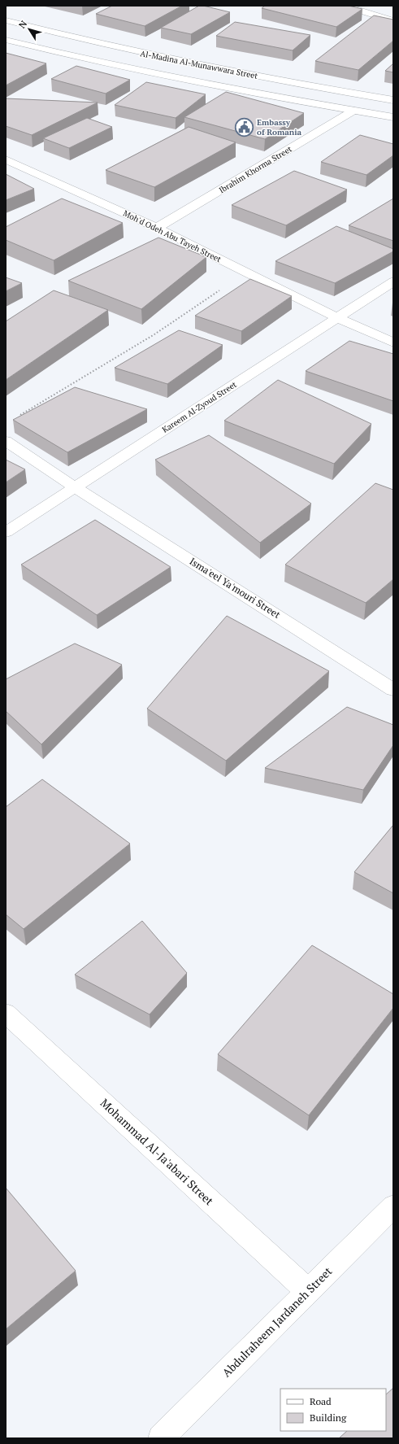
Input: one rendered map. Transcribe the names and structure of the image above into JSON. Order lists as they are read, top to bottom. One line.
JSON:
{"streets":{"street":["Al-Madina Al-Munawwara Street","Ibrahim Khorma Street","Moh'd Odeh Abu Tayeh Street","Kareem Al-Zyoud Street","Isma'eel Ya'mouri Street","Mohammad Al-Ja'abari Street","Abdulraheem Jardaneh Street"]},"crossings":[["Al-Madina Al-Munawwara Street","Ibrahim Khorma Street"],["Ibrahim Khorma Street","Moh'd Odeh Abu Tayeh Street"],["Moh'd Odeh Abu Tayeh Street","Kareem Al-Zyoud Street"],["Kareem Al-Zyoud Street","Isma'eel Ya'mouri Street"],["Mohammad Al-Ja'abari Street","Abdulraheem Jardaneh Street"]],"places":{"public building":["Embassy of Romania"]},"legend":["Road","Building"],"north":"top left"}
